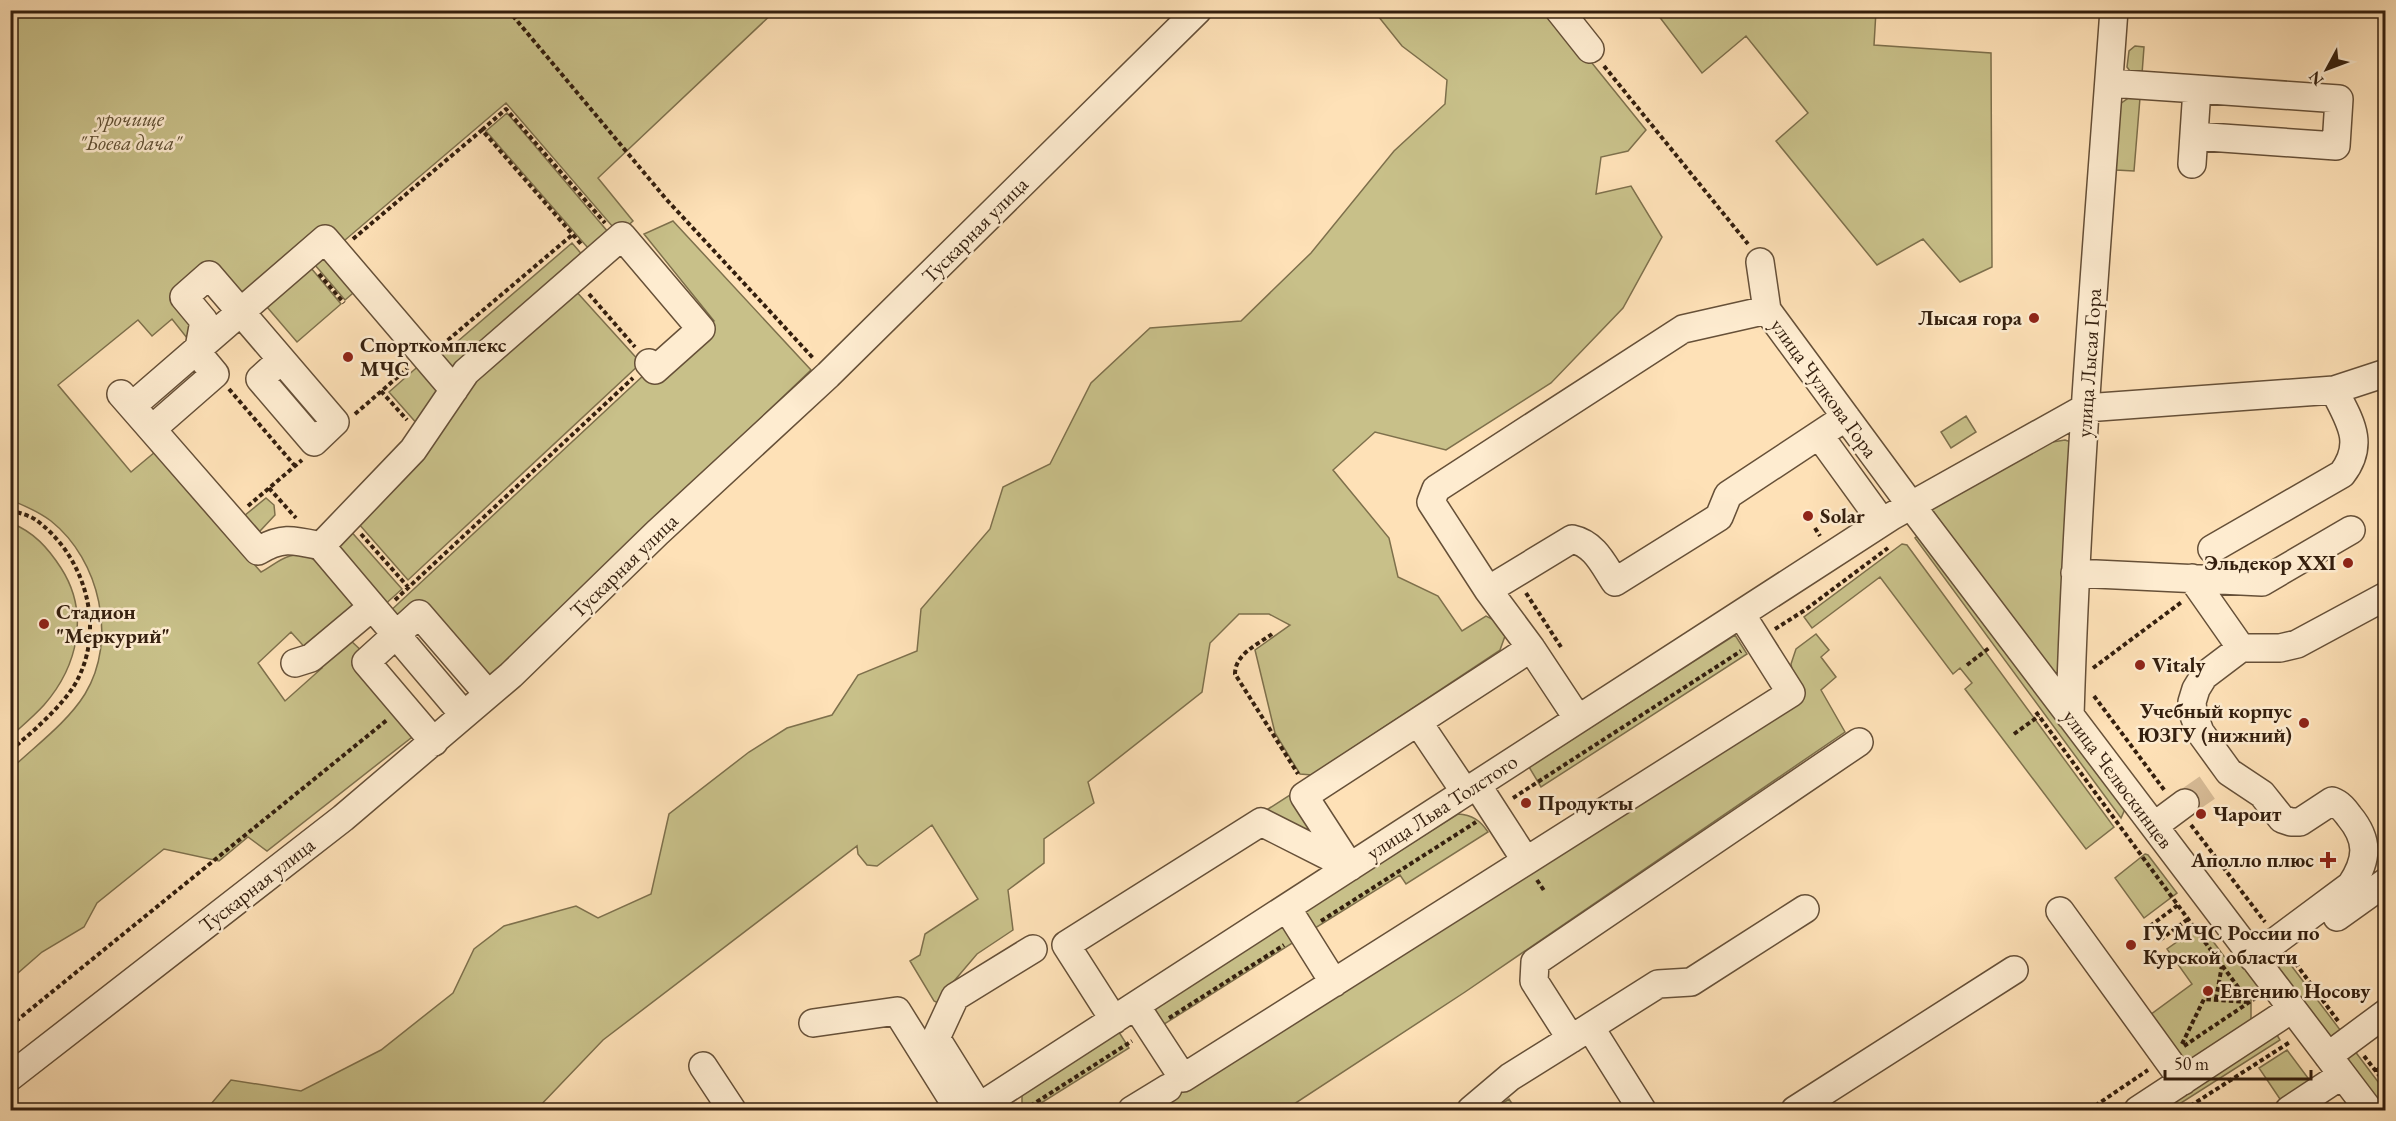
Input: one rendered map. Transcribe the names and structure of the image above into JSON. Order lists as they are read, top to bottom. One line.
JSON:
{"streets":{"street":["Тускарная улица","улица Лысая Гора","улица Чулкова Гора","улица Челюскинцев","улица Льва Толстого"]},"crossings":[["улица Лысая Гора","улица Челюскинцев"],["улица Лысая Гора","улица Льва Толстого"],["улица Чулкова Гора","улица Челюскинцев"],["улица Чулкова Гора","улица Льва Толстого"],["улица Челюскинцев","улица Льва Толстого"]],"parks":["урочище \"Боева дача\""],"places":{"other":["Лысая гора","Спорткомплекс МЧС","Solar","Эльдекор XXI","Стадион \"Меркурий\"","Vitaly","Учебный корпус ЮЗГУ (нижний)","Продукты","Чароит","ГУ МЧС России по Курской области","Евгению Носову"],"health":["Аполло плюс"]},"scale_bar":"50 m","north":"bottom left"}
